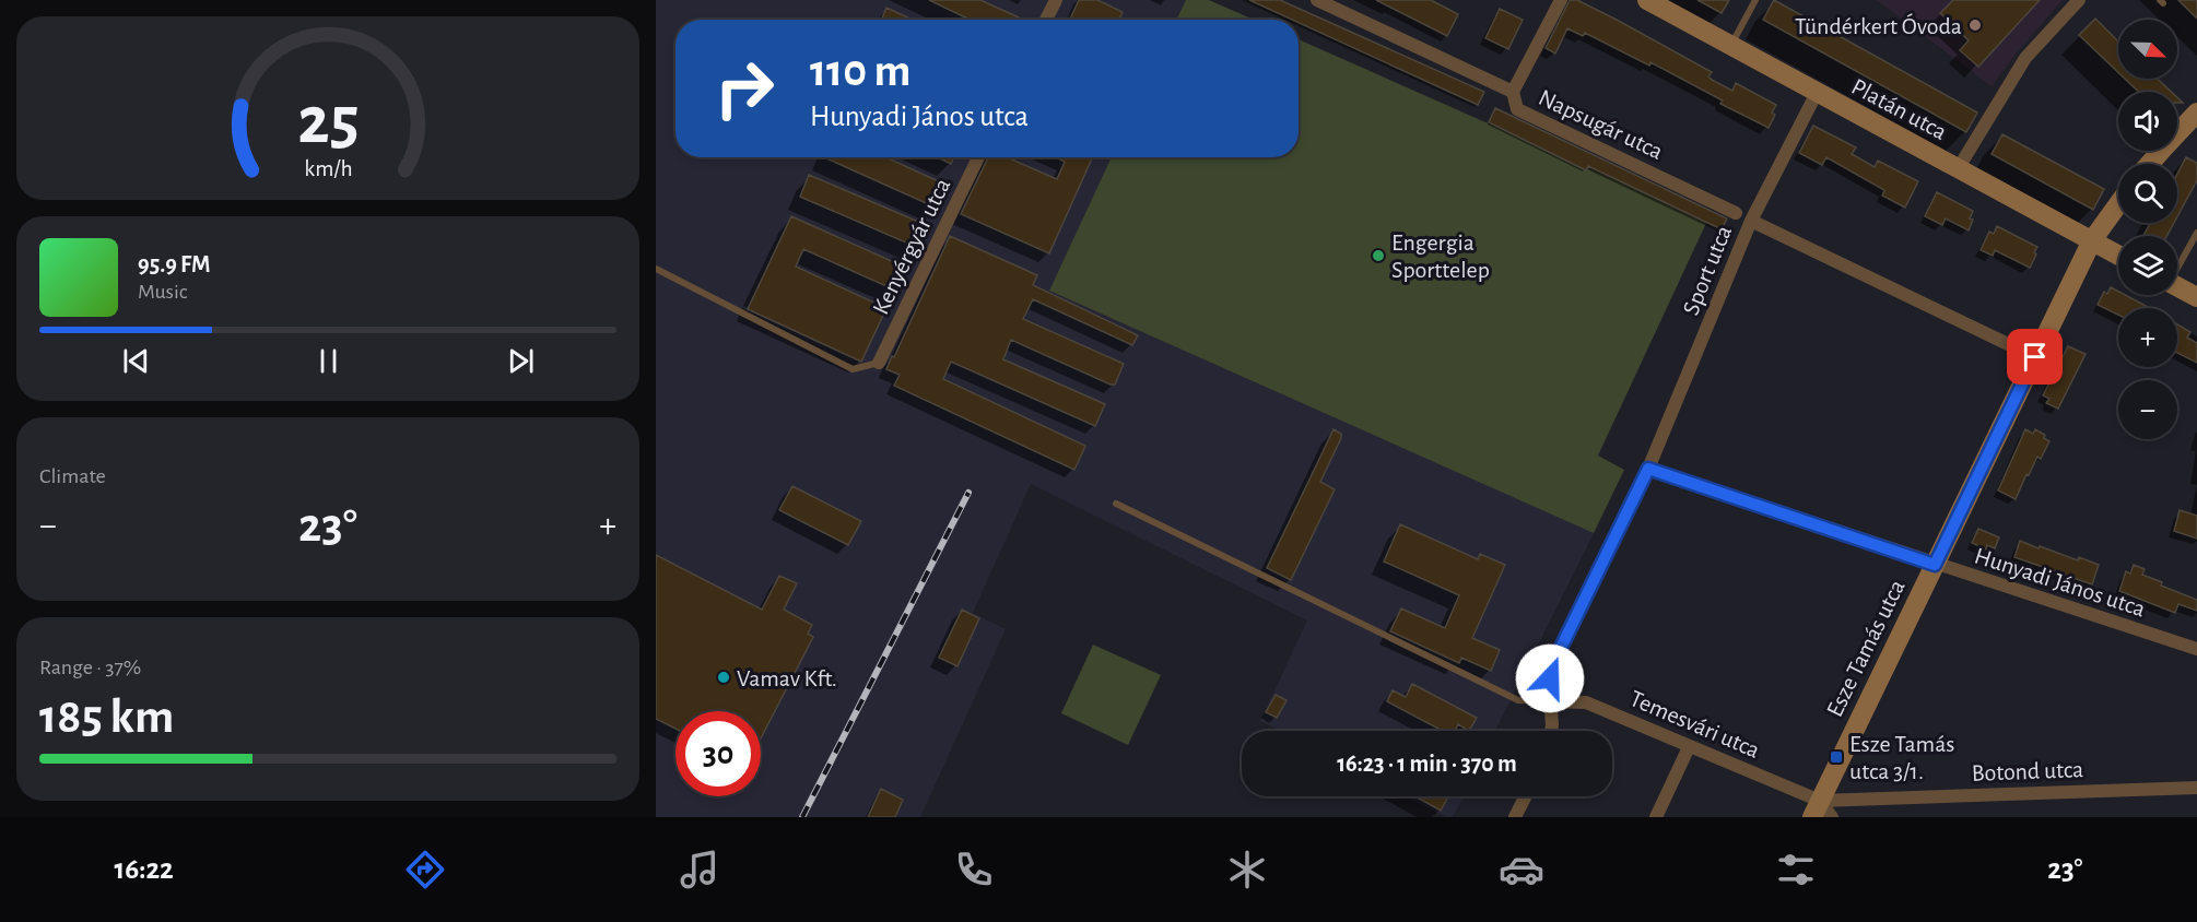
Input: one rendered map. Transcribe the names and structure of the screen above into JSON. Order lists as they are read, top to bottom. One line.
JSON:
{"streets":{"street":["Platán utca","Napsugár utca","Kenyérgyár utca","Sport utca","Hunyadi János utca","Esze Tamás utca","Temesvári utca","Botond utca"]},"crossings":[["Platán utca","Sport utca"],["Platán utca","Esze Tamás utca"],["Sport utca","Hunyadi János utca"],["Sport utca","Temesvári utca"],["Hunyadi János utca","Esze Tamás utca"],["Esze Tamás utca","Temesvári utca"],["Esze Tamás utca","Botond utca"],["Temesvári utca","Botond utca"]],"places":{"other":["Tündérkert Óvoda","Engergia Sporttelep","Vamav Kft."],"transit":["Esze Tamás utca 3/1."]},"north":"bottom right","page":{"map_buttons":["+","−"],"turn":["110 m","Hunyadi János utca"],"song":["95.9 FM","Music"],"tile":["Climate",["Range · 37%","185 km"]],"heat":["−","23°","+"],"limit":"30","trip":"16:23 · 1 min · 370 m","tabs":["16:22","23°"],"gauge":["25","km/h"]}}
